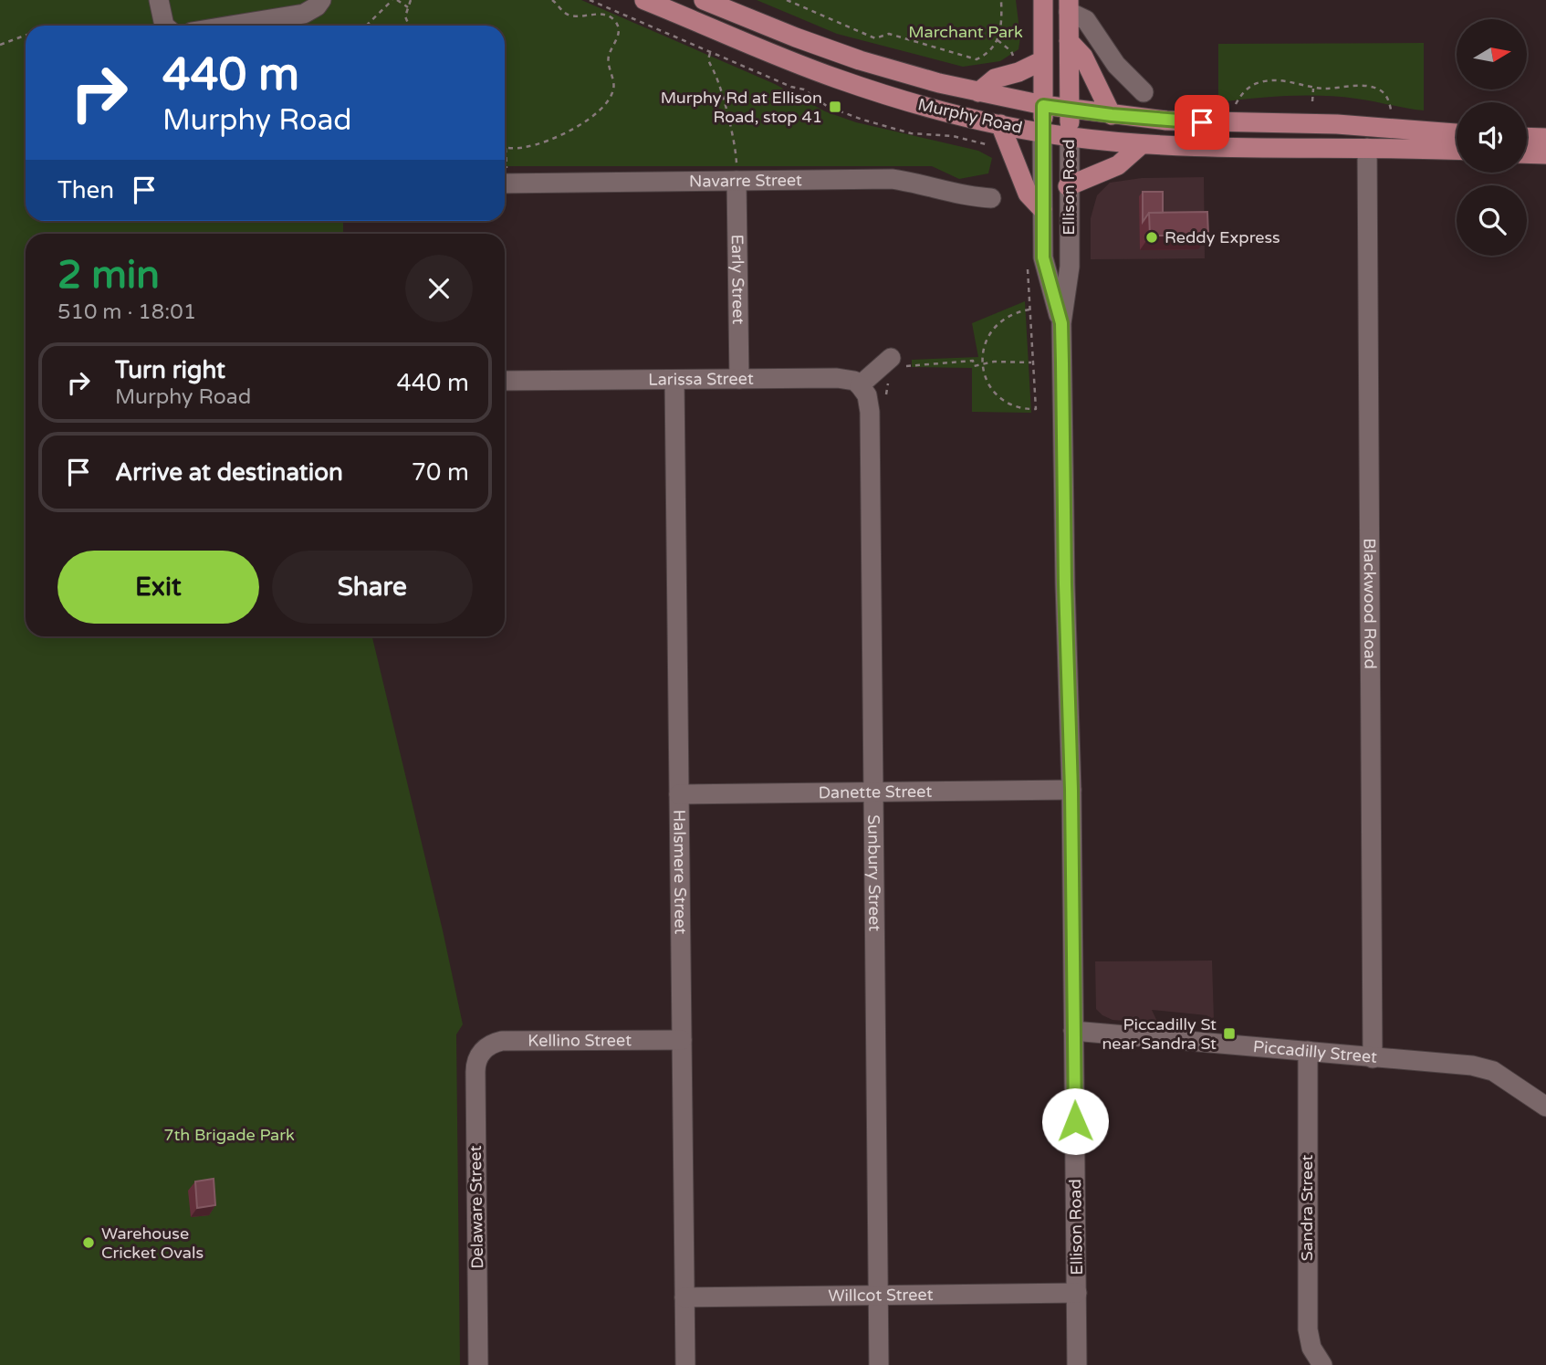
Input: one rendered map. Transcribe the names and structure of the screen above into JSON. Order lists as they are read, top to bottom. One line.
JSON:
{"streets":{"main road":["Murphy Road","Ellison Road"],"street":["Navarre Street","Early Street","Larissa Street","Blackwood Road","Danette Street","Halsmere Street","Sunbury Street","Kellino Street","Piccadilly Street","Delaware Street","Sandra Street","Willcot Street"]},"crossings":[["Murphy Road","Ellison Road"],["Murphy Road","Blackwood Road"],["Navarre Street","Early Street"],["Ellison Road","Danette Street"],["Ellison Road","Piccadilly Street"],["Ellison Road","Willcot Street"],["Early Street","Larissa Street"],["Larissa Street","Halsmere Street"],["Larissa Street","Sunbury Street"],["Blackwood Road","Piccadilly Street"],["Danette Street","Halsmere Street"],["Danette Street","Sunbury Street"],["Halsmere Street","Kellino Street"],["Halsmere Street","Willcot Street"],["Sunbury Street","Willcot Street"],["Kellino Street","Delaware Street"],["Piccadilly Street","Sandra Street"]],"parks":["Marchant Park","7th Brigade Park"],"places":{"transit":["Murphy Rd at Ellison Road, stop 41","Piccadilly St near Sandra St"],"other":["Reddy Express","Warehouse Cricket Ovals"]},"north":"right","page":{"turn":["440 m","Murphy Road"],"then":"Then","heading":["2 min","510 m · 18:01"],"list":[{"name":"Turn right","note":"Murphy Road","value":"440 m"},{"name":"Arrive at destination","value":"70 m"}],"buttons":["Exit","Share"]}}
